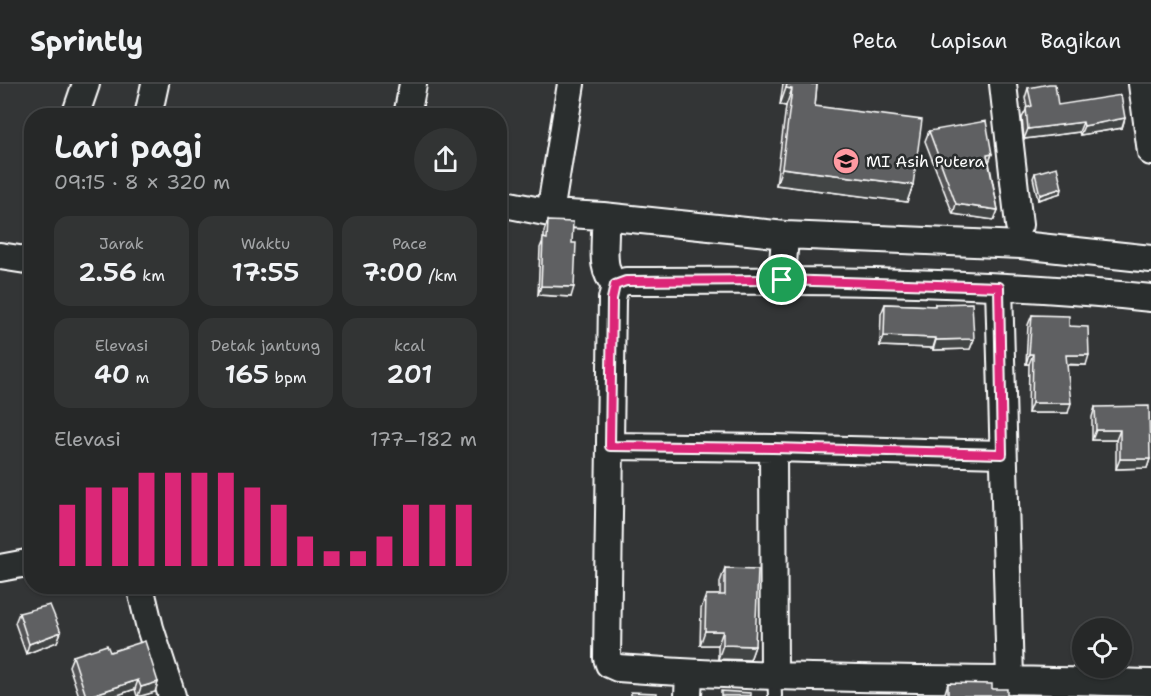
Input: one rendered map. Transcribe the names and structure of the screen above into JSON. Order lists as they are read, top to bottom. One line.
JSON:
{"places":{"school or university":["MI Asih Putera"]},"page":{"header":"Sprintly","nav":["Peta","Lapisan","Bagikan"],"heading":["Lari pagi","09:15 · 8 × 320 m"],"stats":[["Jarak","2.56 km"],["Waktu","17:55"],["Pace","7:00 /km"],["Elevasi","40 m"],["Detak jantung","165 bpm"],["kcal","201"]],"chart":["Elevasi","177–182 m"]}}
